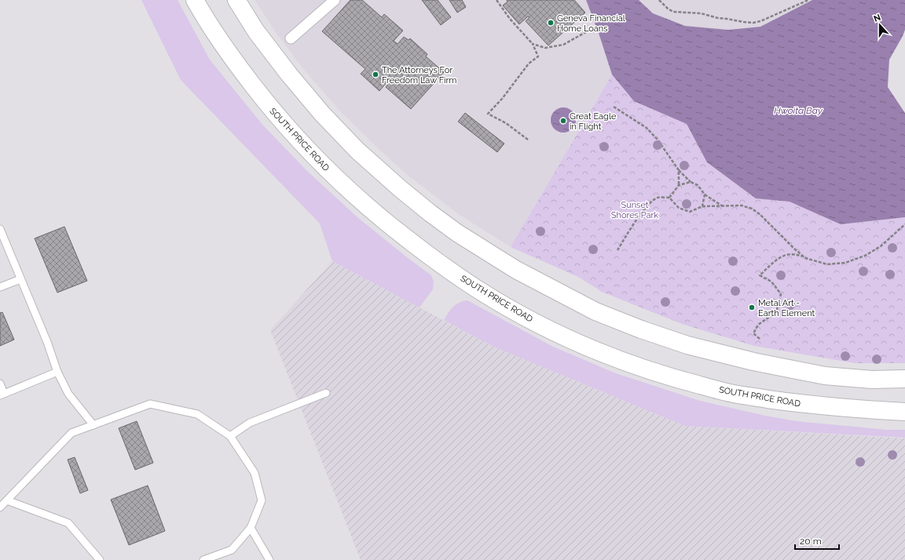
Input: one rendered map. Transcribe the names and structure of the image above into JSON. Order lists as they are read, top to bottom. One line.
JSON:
{"streets":{"main road":["SOUTH PRICE ROAD"]},"water":["Hwoita Bay"],"parks":["Sunset Shores Park"],"places":["Geneva Financial Home Loans","The Attorneys For Freedom Law Firm","Great Eagle in Flight","Metal Art - Earth Element"],"scale_bar":"20 m","north":"top"}
